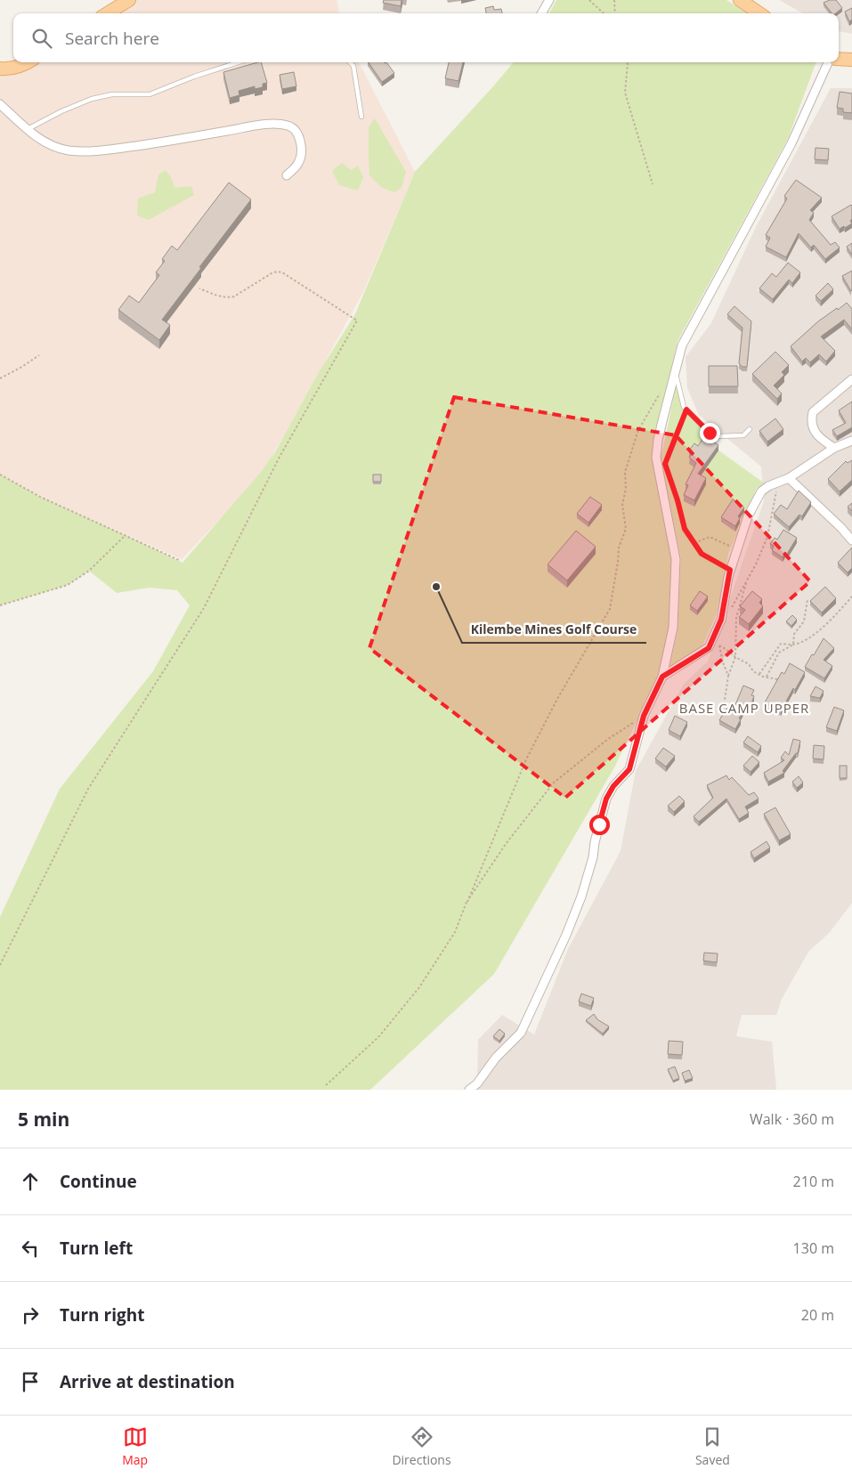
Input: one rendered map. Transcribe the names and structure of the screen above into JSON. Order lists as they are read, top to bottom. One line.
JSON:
{"districts":["BASE CAMP UPPER"],"places":["Kilembe Mines Golf Course"],"page":{"search":"Search here","heading":["5 min","Walk · 360 m"],"list":[["Continue","210 m"],["Turn left","130 m"],["Turn right","20 m"],"Arrive at destination"],"nav":["Map","Directions","Saved"]}}
